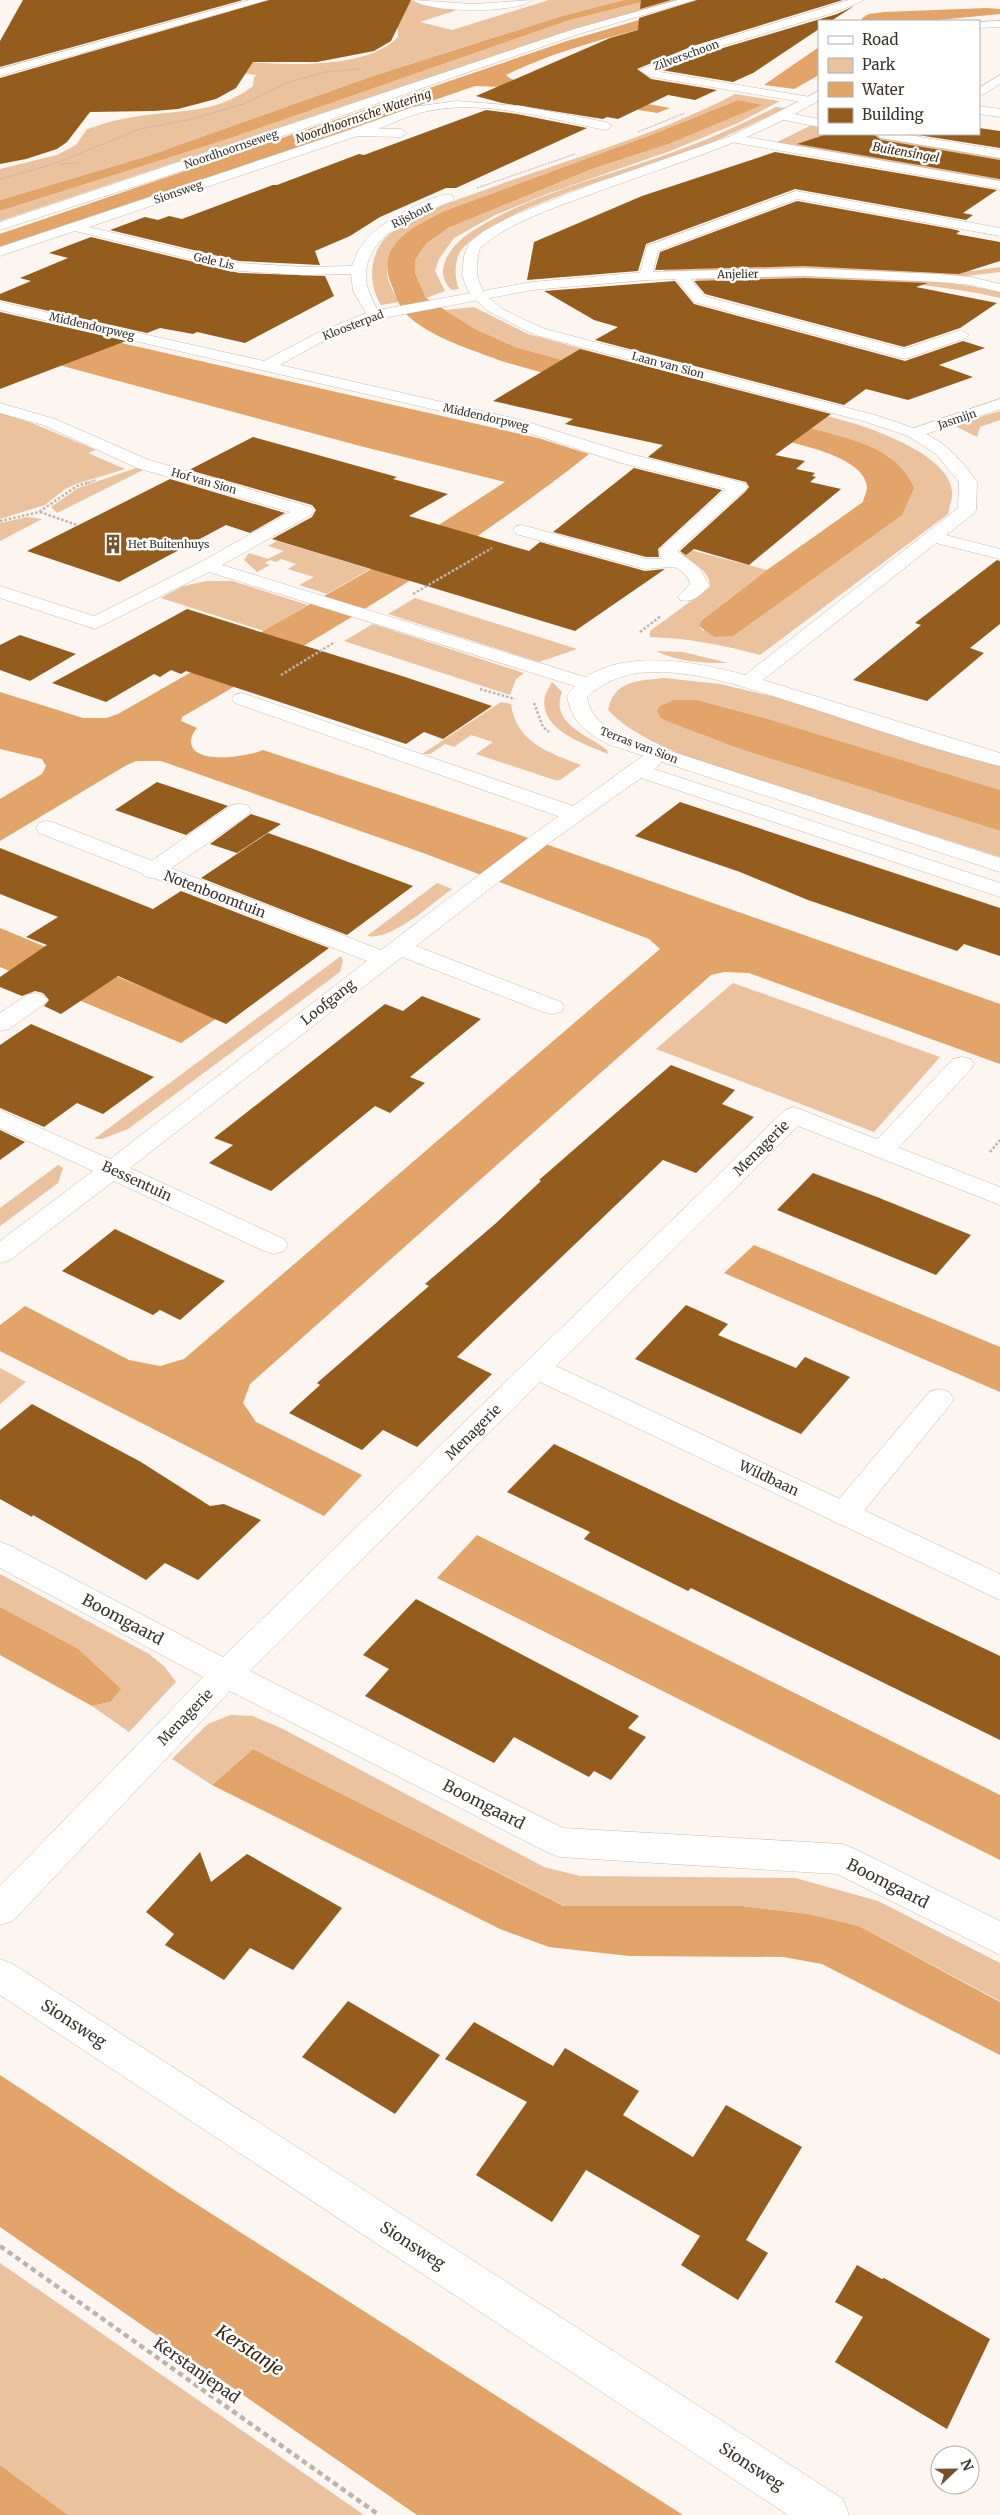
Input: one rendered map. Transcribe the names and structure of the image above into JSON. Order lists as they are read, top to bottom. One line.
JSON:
{"streets":{"street":["Zilverschoon","Noordhoornseweg","Sionsweg","Rijshout","Gele Lis","Anjelier","Kloosterpad","Middendorpweg","Laan van Sion","Jasmijn","Hof van Sion","Terras van Sion","Notenboomtuin","Loofgang","Menagerie","Bessentuin","Wildbaan","Boomgaard"],"path":["Kerstanjepad"]},"crossings":[["Zilverschoon","Laan van Sion"],["Sionsweg","Gele Lis"],["Rijshout","Gele Lis"],["Anjelier","Kloosterpad"],["Anjelier","Laan van Sion"],["Kloosterpad","Middendorpweg"],["Kloosterpad","Laan van Sion"],["Laan van Sion","Jasmijn"],["Terras van Sion","Loofgang"],["Notenboomtuin","Loofgang"],["Loofgang","Bessentuin"],["Menagerie","Wildbaan"],["Menagerie","Boomgaard"]],"water":["Noordhoornsche Watering","Buitensingel","Kerstanje"],"places":{"building":["Het Buitenhuys"]},"legend":["Road","Park","Water","Building"],"north":"right"}
